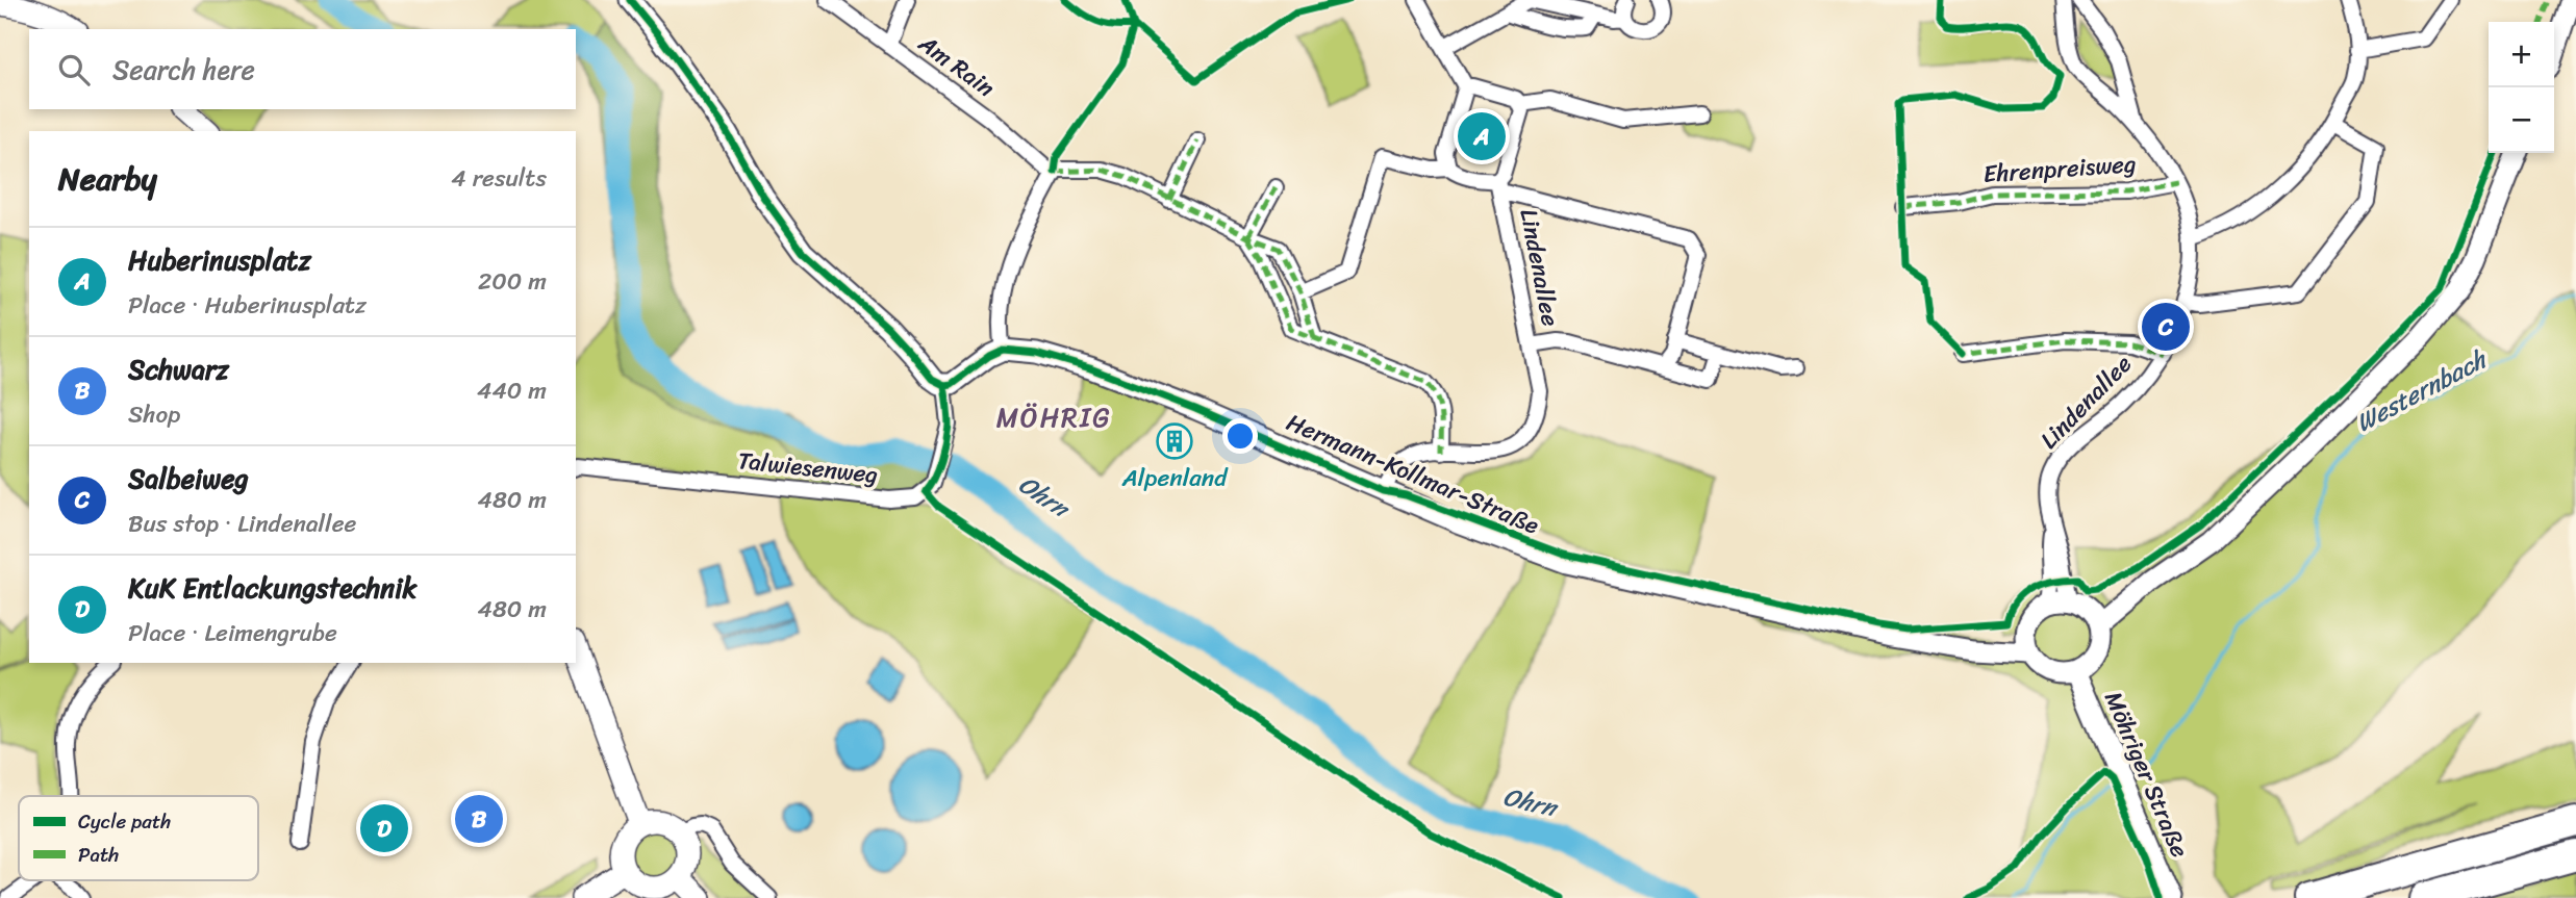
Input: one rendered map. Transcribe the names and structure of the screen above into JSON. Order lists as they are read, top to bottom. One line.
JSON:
{"streets":{"street":["Am Rain","Ehrenpreisweg","Lindenallee","Talwiesenweg","Hermann-Kollmar-Straße","Möhriger Straße"]},"crossings":[["Ehrenpreisweg","Lindenallee"],["Lindenallee","Hermann-Kollmar-Straße"],["Lindenallee","Möhriger Straße"],["Hermann-Kollmar-Straße","Möhriger Straße"]],"districts":["MÖHRIG"],"water":["Westernbach","Ohrn"],"places":{"building":["Alpenland"]},"legend":["Cycle path","Path"],"page":{"map_buttons":["+","−"],"search":"Search here","pins":["A","C","B","D"],"heading":["Nearby","4 results"],"list":[{"mark":"A","name":"Huberinusplatz","note":"Place · Huberinusplatz","value":"200 m"},{"mark":"B","name":"Schwarz","note":"Shop","value":"440 m"},{"mark":"C","name":"Salbeiweg","note":"Bus stop · Lindenallee","value":"480 m"},{"mark":"D","name":"KuK Entlackungstechnik","note":"Place · Leimengrube","value":"480 m"}]}}
